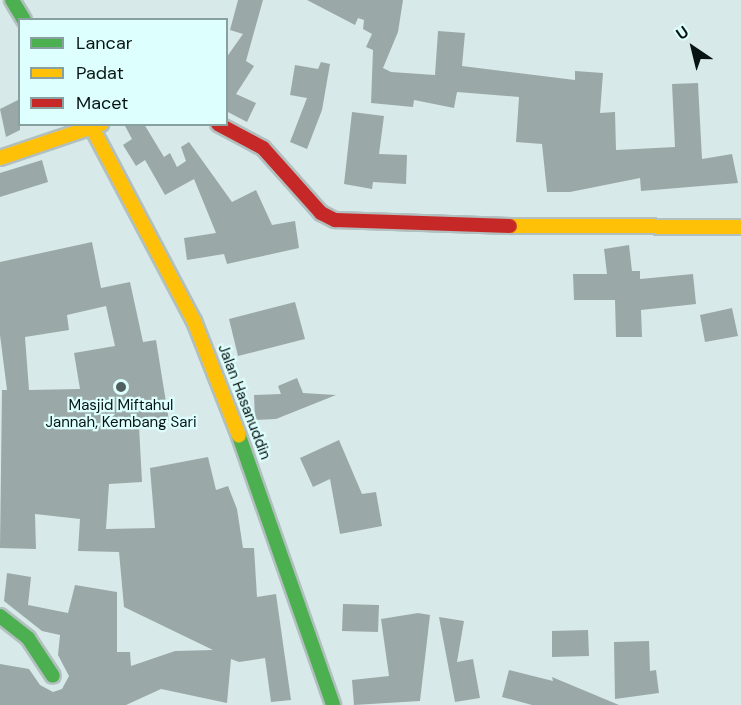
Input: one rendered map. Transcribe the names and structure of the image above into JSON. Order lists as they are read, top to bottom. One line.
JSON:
{"streets":{"street":["Jalan Hasanuddin"]},"places":["Masjid Miftahul Jannah, Kembang Sari"],"legend":["Lancar","Padat","Macet"],"north":"top left"}
